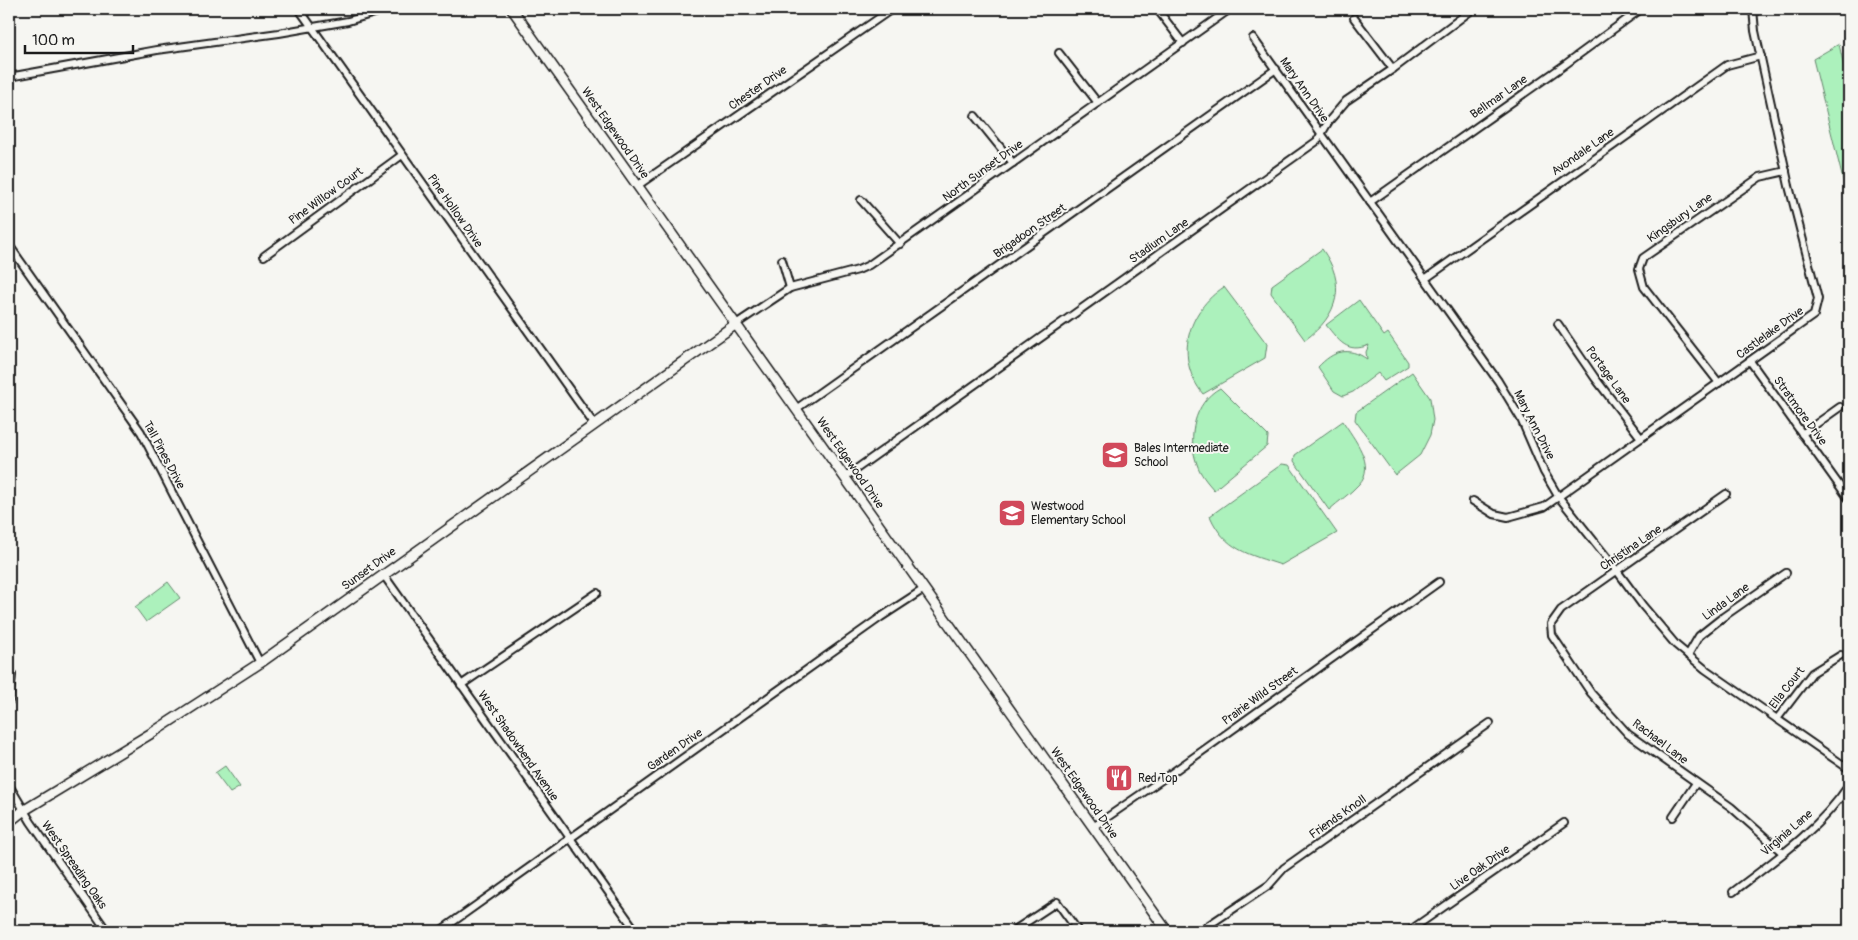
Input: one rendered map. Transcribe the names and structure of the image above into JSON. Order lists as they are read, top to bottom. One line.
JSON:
{"streets":{"main road":["West Edgewood Drive","Sunset Drive"],"street":["Chester Drive","Mary Ann Drive","Bellmar Lane","Avondale Lane","North Sunset Drive","Pine Willow Court","Pine Hollow Drive","Kingsbury Lane","Brigadoon Street","Stadium Lane","Castlelake Drive","Portage Lane","Stratmore Drive","Tall Pines Drive","Christina Lane","Linda Lane","Ella Court","Prairie Wild Street","Rachael Lane","West Shadowbend Avenue","Garden Drive","Friends Knoll","Virginia Lane","West Spreading Oaks","Live Oak Drive"]},"crossings":[["Chester Drive","West Edgewood Drive"],["Mary Ann Drive","Bellmar Lane"],["Mary Ann Drive","Avondale Lane"],["Mary Ann Drive","Brigadoon Street"],["Mary Ann Drive","Stadium Lane"],["Mary Ann Drive","Castlelake Drive"],["Mary Ann Drive","Christina Lane"],["Mary Ann Drive","Linda Lane"],["Mary Ann Drive","Ella Court"],["West Edgewood Drive","North Sunset Drive"],["West Edgewood Drive","Brigadoon Street"],["West Edgewood Drive","Stadium Lane"],["West Edgewood Drive","Sunset Drive"],["West Edgewood Drive","Prairie Wild Street"],["West Edgewood Drive","Garden Drive"],["Avondale Lane","Castlelake Drive"],["North Sunset Drive","Sunset Drive"],["Pine Willow Court","Pine Hollow Drive"],["Pine Hollow Drive","Sunset Drive"],["Kingsbury Lane","Castlelake Drive"],["Castlelake Drive","Portage Lane"],["Castlelake Drive","Stratmore Drive"],["Tall Pines Drive","Sunset Drive"],["Christina Lane","Rachael Lane"],["Sunset Drive","West Shadowbend Avenue"],["Sunset Drive","West Spreading Oaks"],["Rachael Lane","Virginia Lane"],["West Shadowbend Avenue","Garden Drive"]],"places":{"school or university":["Bales Intermediate School","Westwood Elementary School"],"restaurant":["Red Top"]},"scale_bar":"100 m"}
